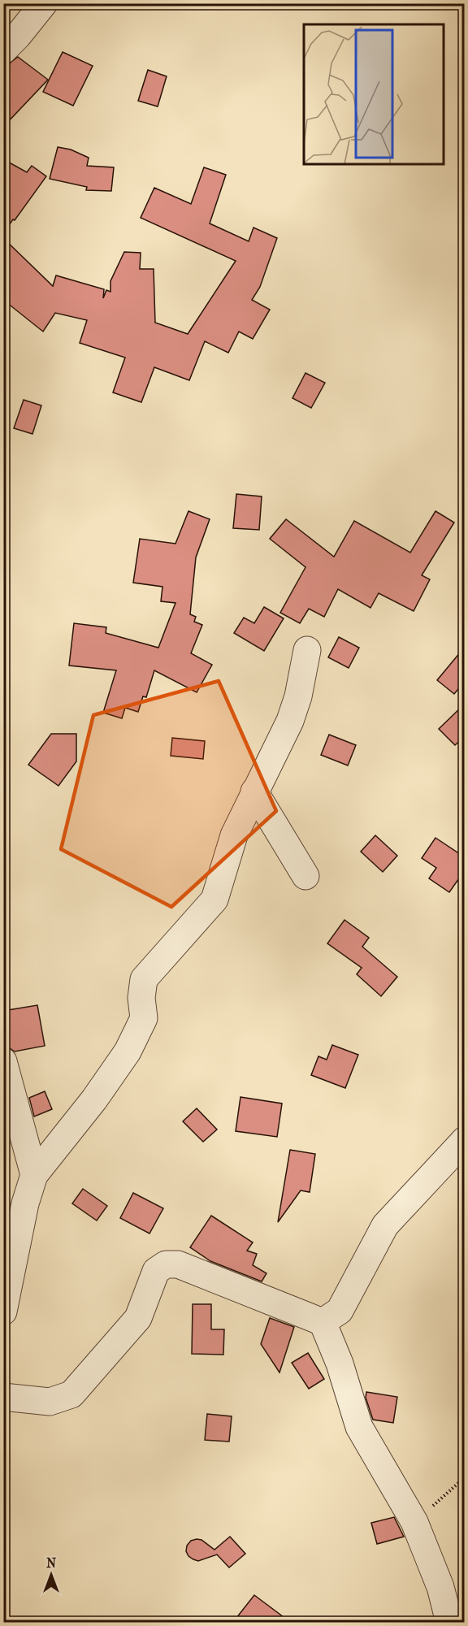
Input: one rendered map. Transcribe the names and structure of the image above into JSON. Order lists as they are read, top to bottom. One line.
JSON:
{"north":"top"}
